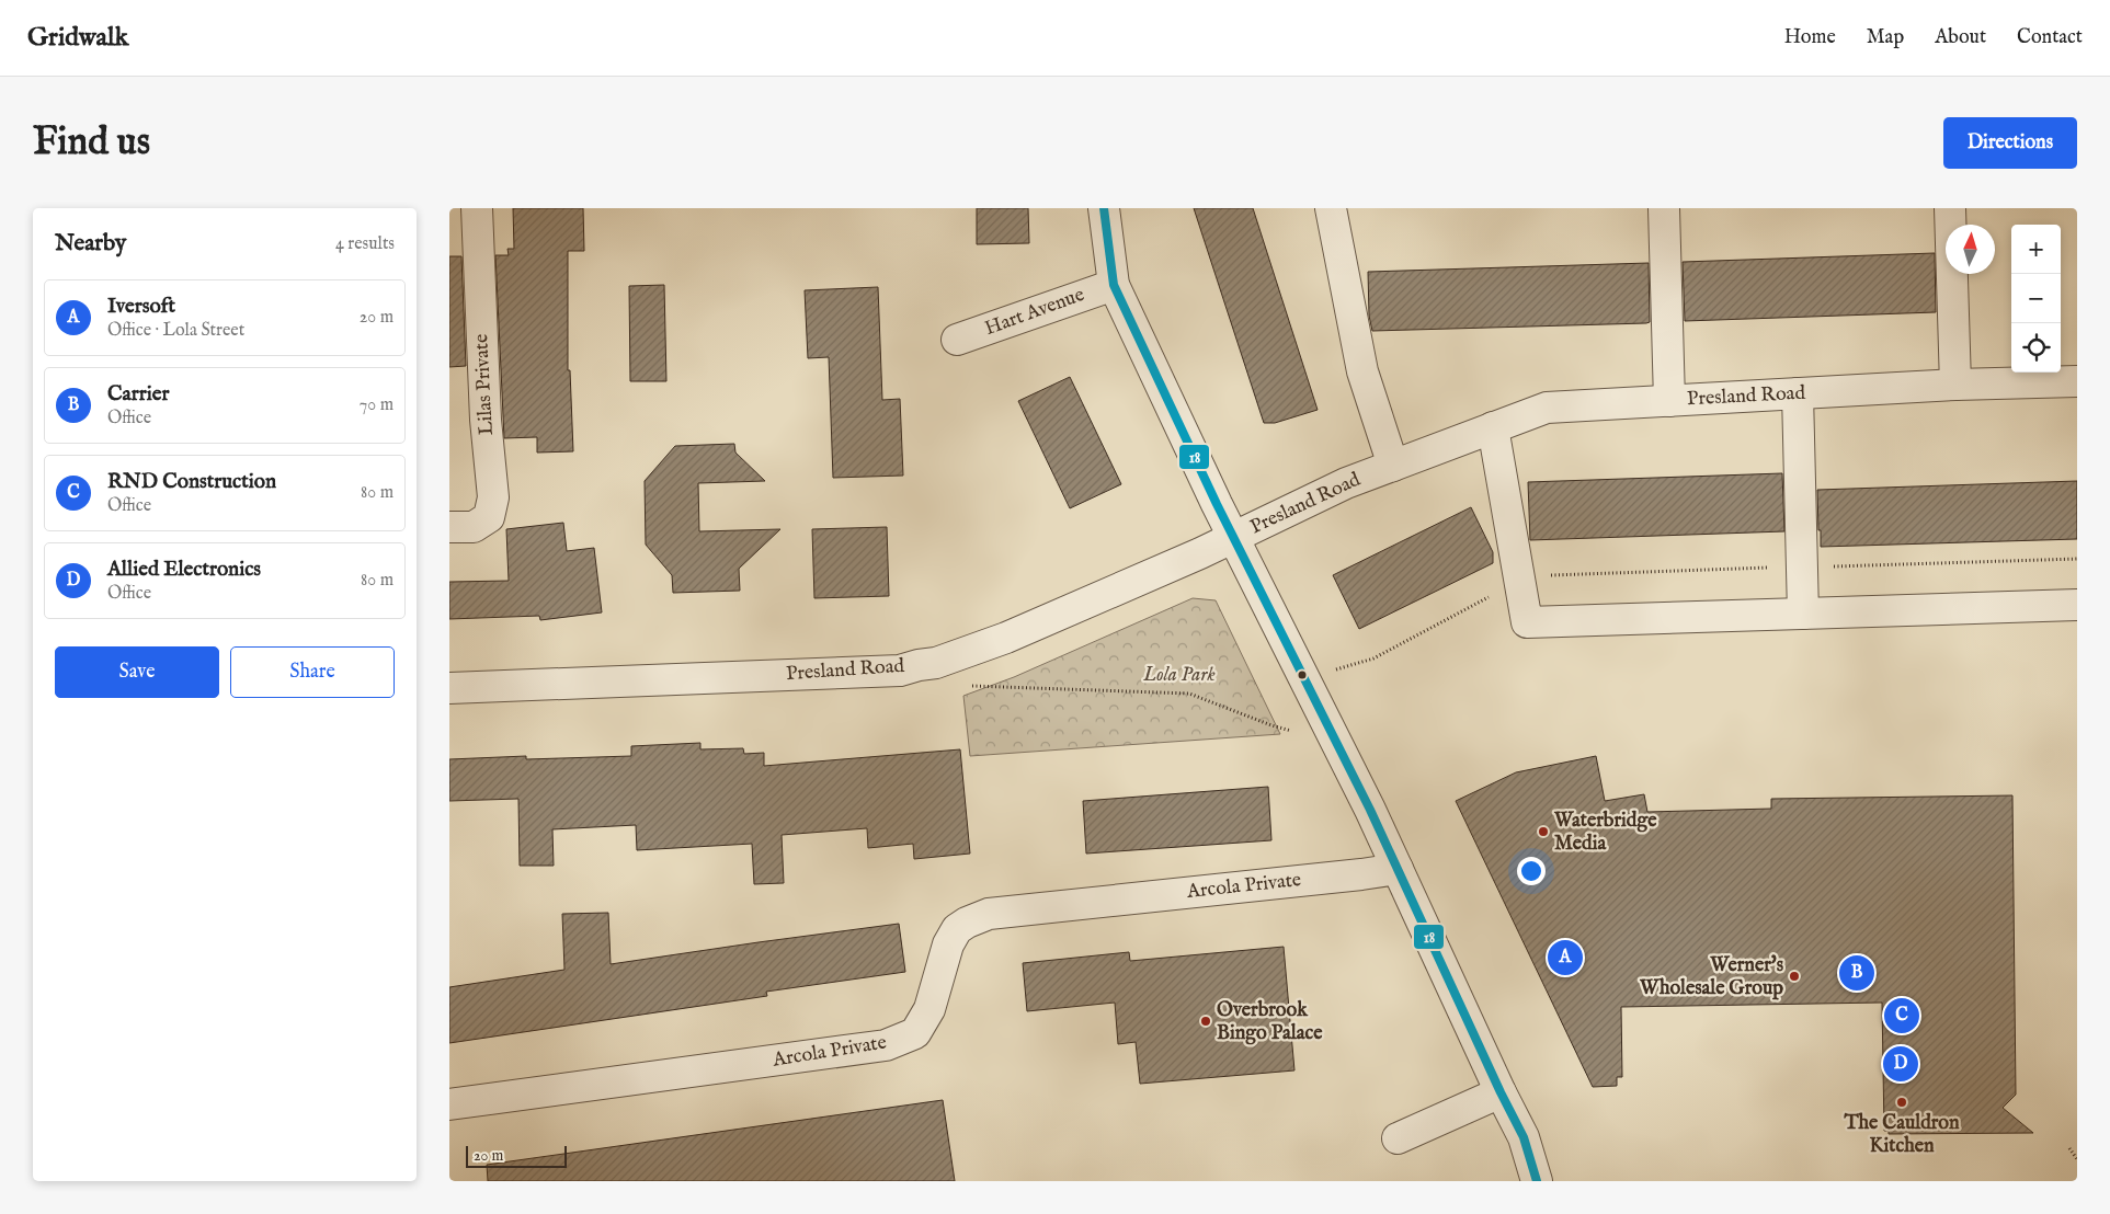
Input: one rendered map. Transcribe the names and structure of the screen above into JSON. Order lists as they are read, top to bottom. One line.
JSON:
{"streets":{"street":["Hart Avenue","Lilas Private","Presland Road","Arcola Private"]},"parks":["Lola Park"],"places":["Waterbridge Media","Werner's Wholesale Group","Overbrook Bingo Palace","The Cauldron Kitchen"],"lines":["transit line 18"],"scale_bar":"20 m","north":"top","page":{"header":"Gridwalk","nav":["Home","Map","About","Contact"],"buttons":["Directions",["Save","Share"]],"title":"Find us","heading":["Nearby","4 results"],"map_buttons":["+","−"],"list":[{"mark":"A","name":"Iversoft","note":"Office · Lola Street","value":"20 m"},{"mark":"B","name":"Carrier","note":"Office","value":"70 m"},{"mark":"C","name":"RND Construction","note":"Office","value":"80 m"},{"mark":"D","name":"Allied Electronics","note":"Office","value":"80 m"}],"pins":["A","B","C","D"],"scale":"20 m"}}
